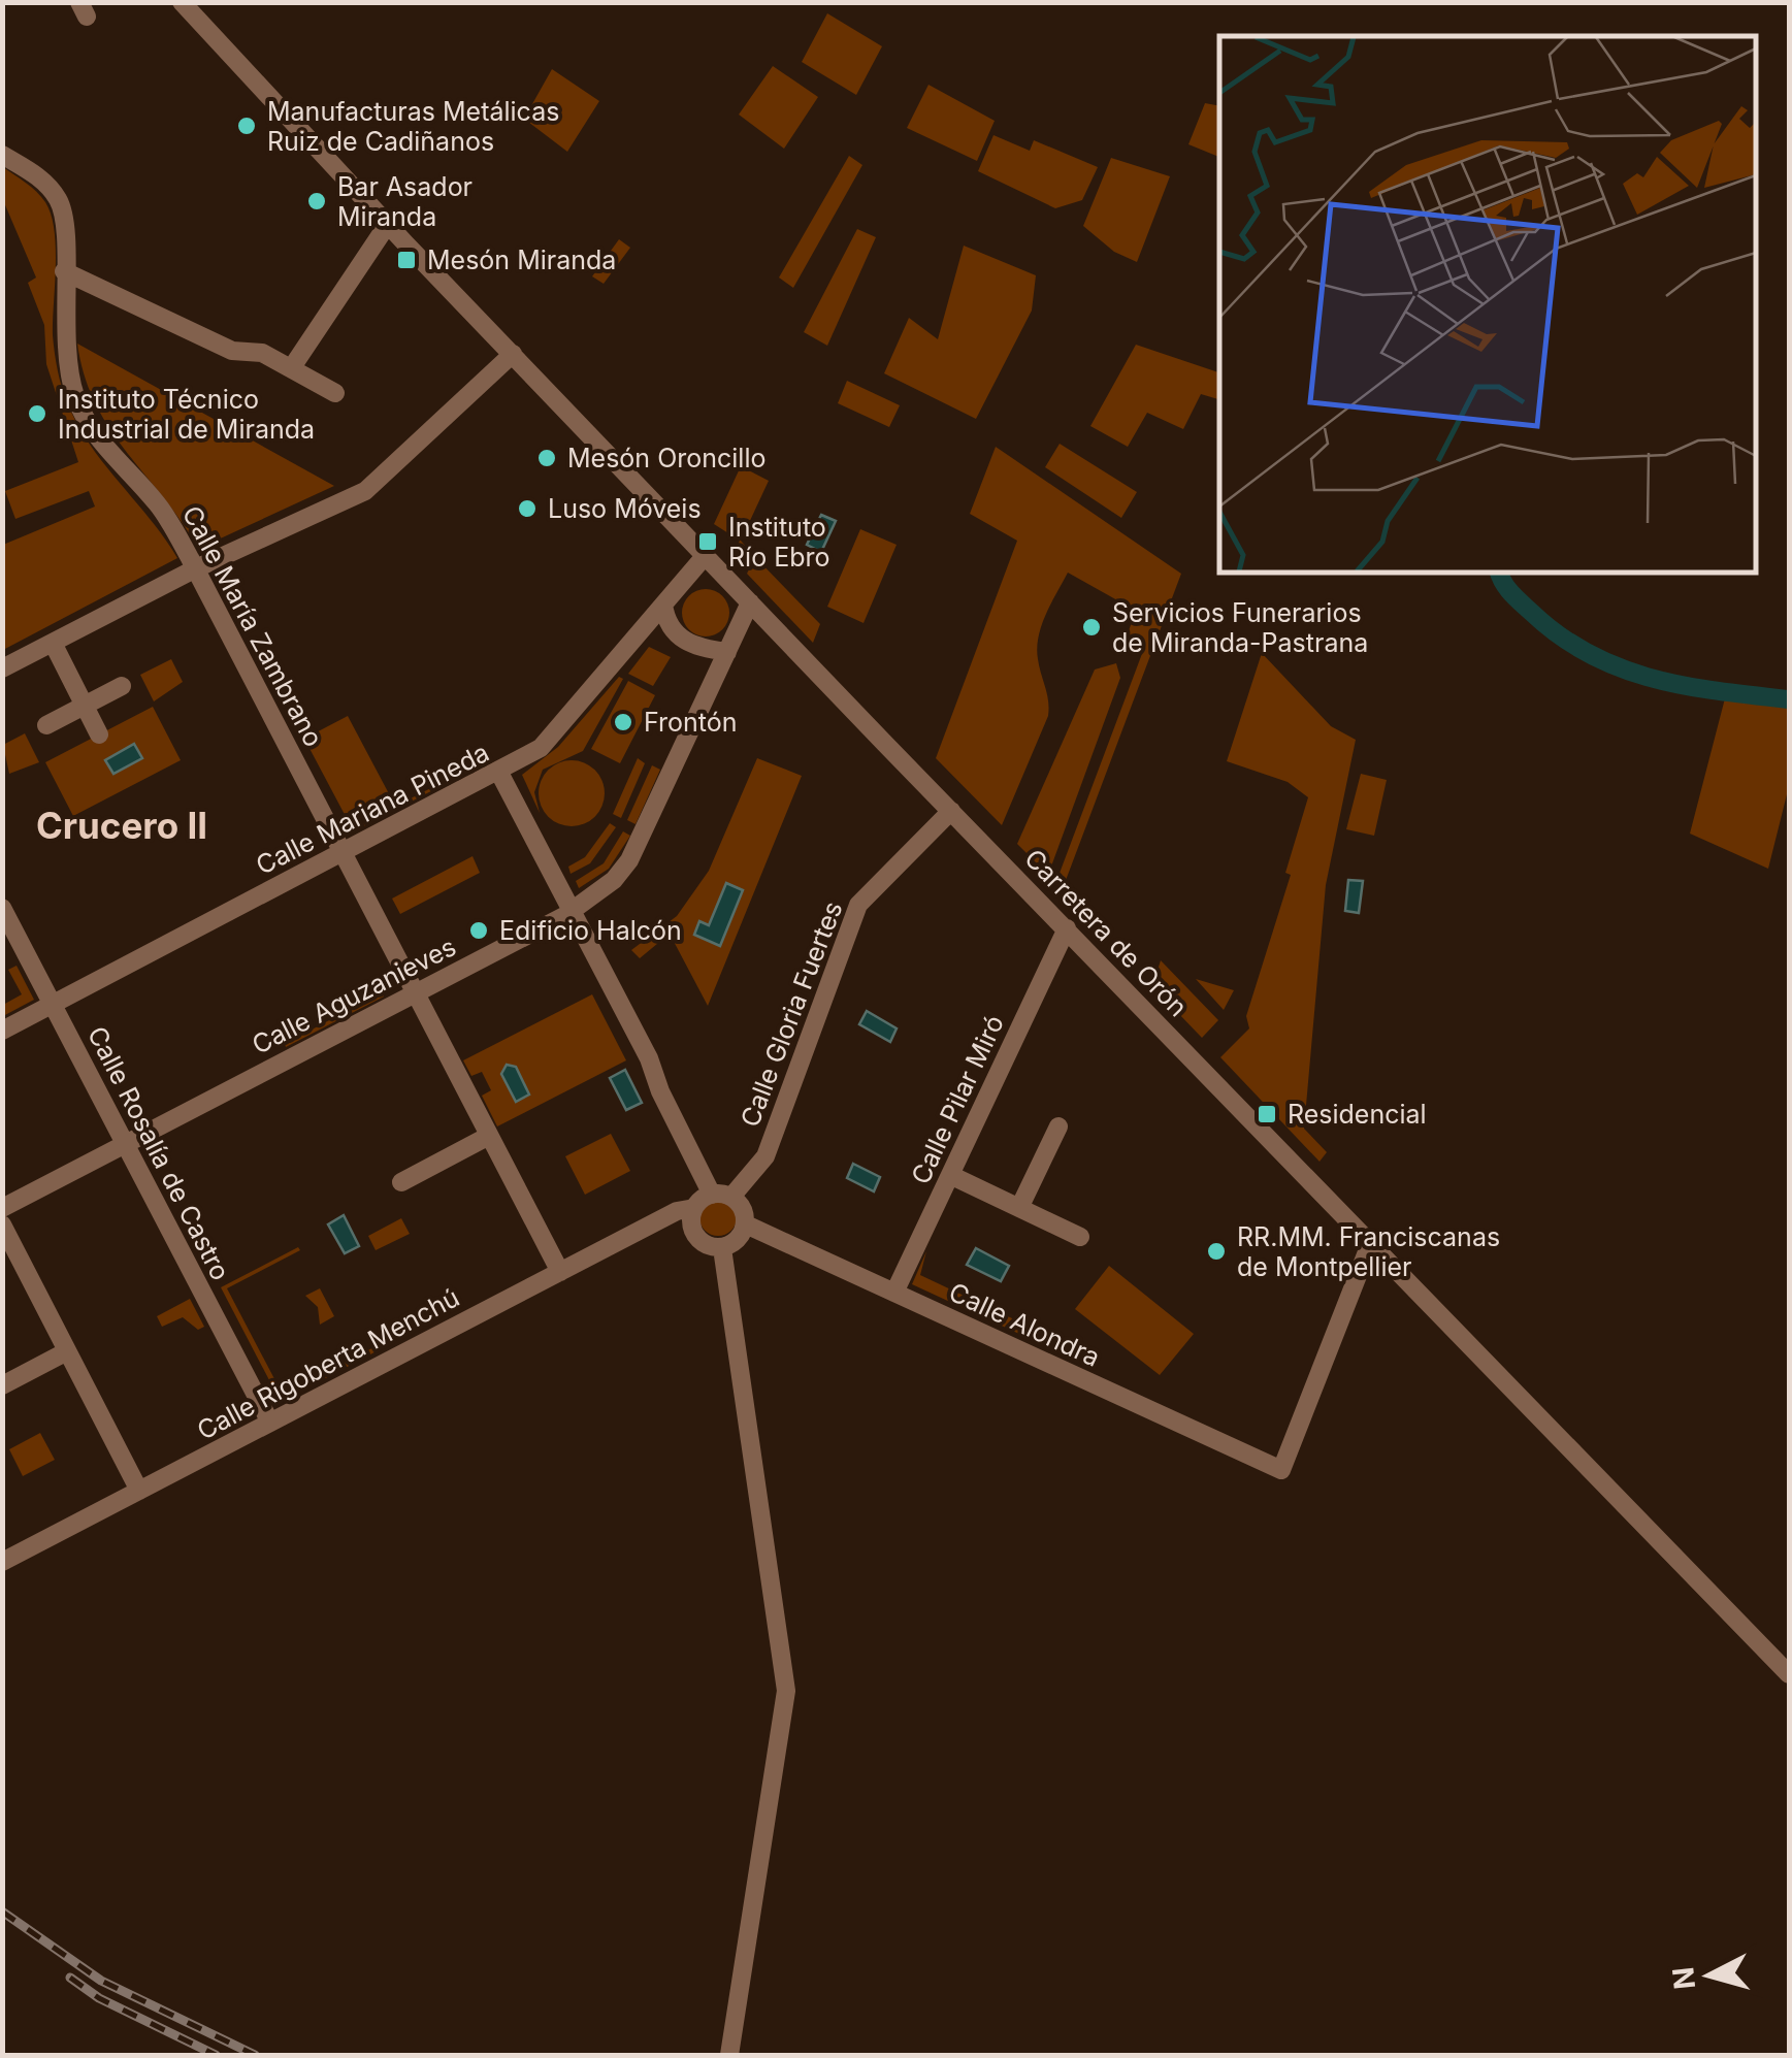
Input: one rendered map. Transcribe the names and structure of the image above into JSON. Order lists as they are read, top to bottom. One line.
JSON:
{"streets":{"street":["Calle María Zambrano","Calle Mariana Pineda","Carretera de Orón","Calle Aguzanieves","Calle Gloria Fuertes","Calle Pilar Miró","Calle Rosalía de Castro","Calle Alondra","Calle Rigoberta Menchú"]},"crossings":[["Calle María Zambrano","Calle Mariana Pineda"],["Calle María Zambrano","Calle Aguzanieves"],["Calle María Zambrano","Calle Rigoberta Menchú"],["Calle Mariana Pineda","Carretera de Orón"],["Calle Mariana Pineda","Calle Rosalía de Castro"],["Carretera de Orón","Calle Aguzanieves"],["Carretera de Orón","Calle Gloria Fuertes"],["Carretera de Orón","Calle Pilar Miró"],["Carretera de Orón","Calle Alondra"],["Calle Aguzanieves","Calle Rosalía de Castro"],["Calle Gloria Fuertes","Calle Alondra"],["Calle Gloria Fuertes","Calle Rigoberta Menchú"],["Calle Pilar Miró","Calle Alondra"],["Calle Rosalía de Castro","Calle Rigoberta Menchú"],["Calle Alondra","Calle Rigoberta Menchú"]],"districts":["Crucero II"],"places":{"other":["Manufacturas Metálicas Ruiz de Cadiñanos","Bar Asador Miranda","Instituto Técnico Industrial de Miranda","Mesón Oroncillo","Luso Móveis","Servicios Funerarios de Miranda-Pastrana","Frontón","Edificio Halcón","RR.MM. Franciscanas de Montpellier"],"transit":["Mesón Miranda","Instituto Río Ebro","Residencial"]},"north":"left"}
